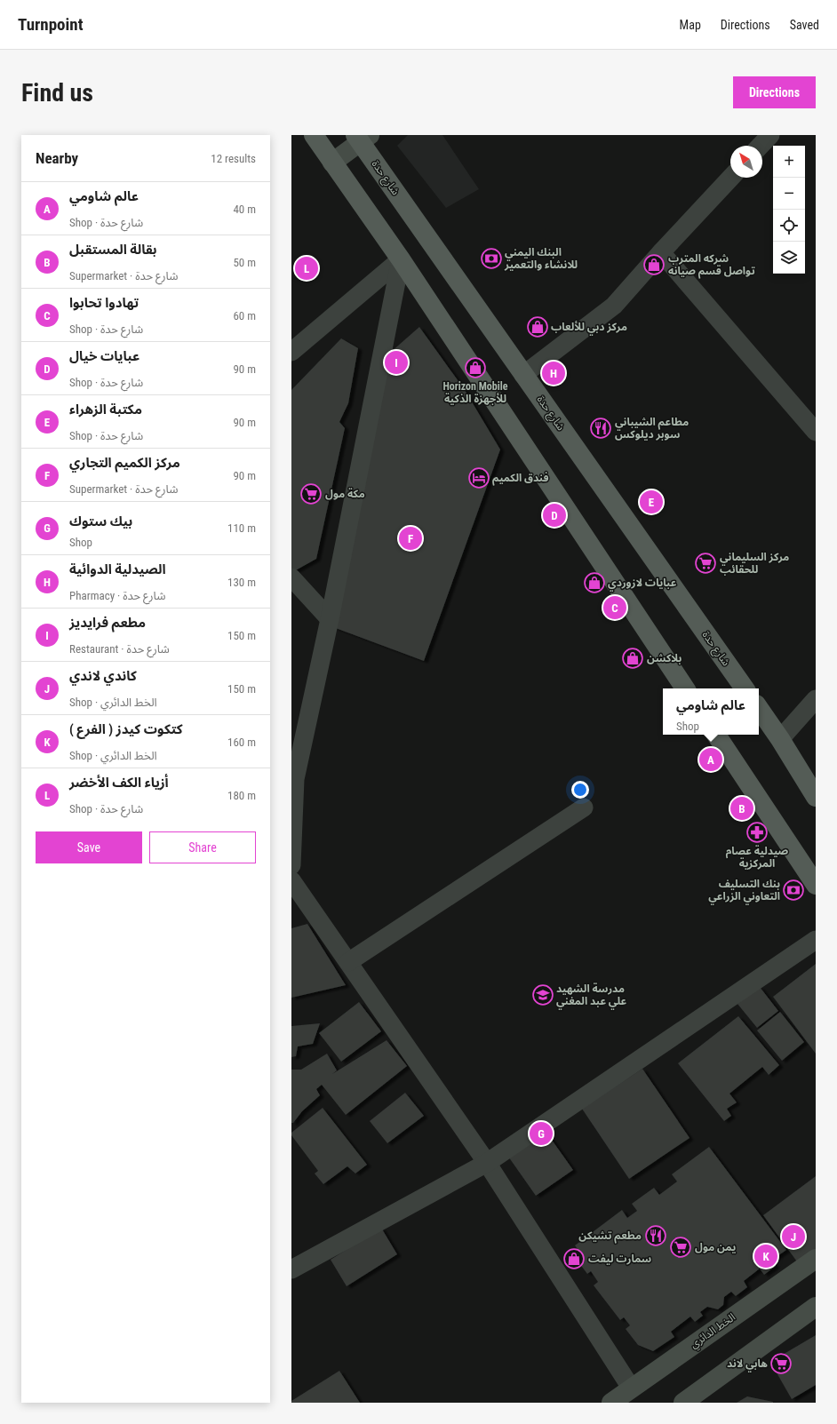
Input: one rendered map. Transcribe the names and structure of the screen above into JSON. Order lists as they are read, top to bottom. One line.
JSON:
{"streets":{"main road":["شارع حدة","الخط الدائري"]},"places":{"bank":["البنك اليمني للانشاء والتعمير","بنك التسليف التعاوني الزراعي"],"shop":["شركه المترب تواصل قسم صيانه","مركز دبي للألعاب","Horizon Mobile للأجهزة الذكية","عبايات لازوردي","بلاكشن","سمارت ليفت"],"restaurant":["مطاعم الشيباني سوبر ديلوكس","مطعم تشيكن"],"hotel":["فندق الكميم"],"supermarket":["مكة مول","مركز السليماني للحقائب","يمن مول","هابي لاند"],"pharmacy":["صيدلية عصام المركزية"],"school or university":["مدرسة الشهيد علي عبد المغني"]},"north":"top left","page":{"header":"Turnpoint","nav":["Map","Directions","Saved"],"buttons":["Directions",["Save","Share"]],"title":"Find us","heading":["Nearby","12 results"],"map_buttons":["+","−"],"list":[{"mark":"A","name":"عالم شاومي","note":"Shop · شارع حدة","value":"40 m"},{"mark":"B","name":"بقالة المستقبل","note":"Supermarket · شارع حدة","value":"50 m"},{"mark":"C","name":"تهادوا تحابوا","note":"Shop · شارع حدة","value":"60 m"},{"mark":"D","name":"عبايات خيال","note":"Shop · شارع حدة","value":"90 m"},{"mark":"E","name":"مكتبة الزهراء","note":"Shop · شارع حدة","value":"90 m"},{"mark":"F","name":"مركز الكميم التجاري","note":"Supermarket · شارع حدة","value":"90 m"},{"mark":"G","name":"بيك ستوك","note":"Shop","value":"110 m"},{"mark":"H","name":"الصيدلية الدوائية","note":"Pharmacy · شارع حدة","value":"130 m"},{"mark":"I","name":"مطعم فرايديز","note":"Restaurant · شارع حدة","value":"150 m"},{"mark":"J","name":"كاندي لاندي","note":"Shop · الخط الدائري","value":"150 m"},{"mark":"K","name":"كتكوت كيدز ( الفرع )","note":"Shop · الخط الدائري","value":"160 m"},{"mark":"L","name":"أزياء الكف الأخضر","note":"Shop · شارع حدة","value":"180 m"}],"pins":["L","I","H","E","D","F","C","A","B","G","J","K"],"popup":["عالم شاومي","Shop"]}}
